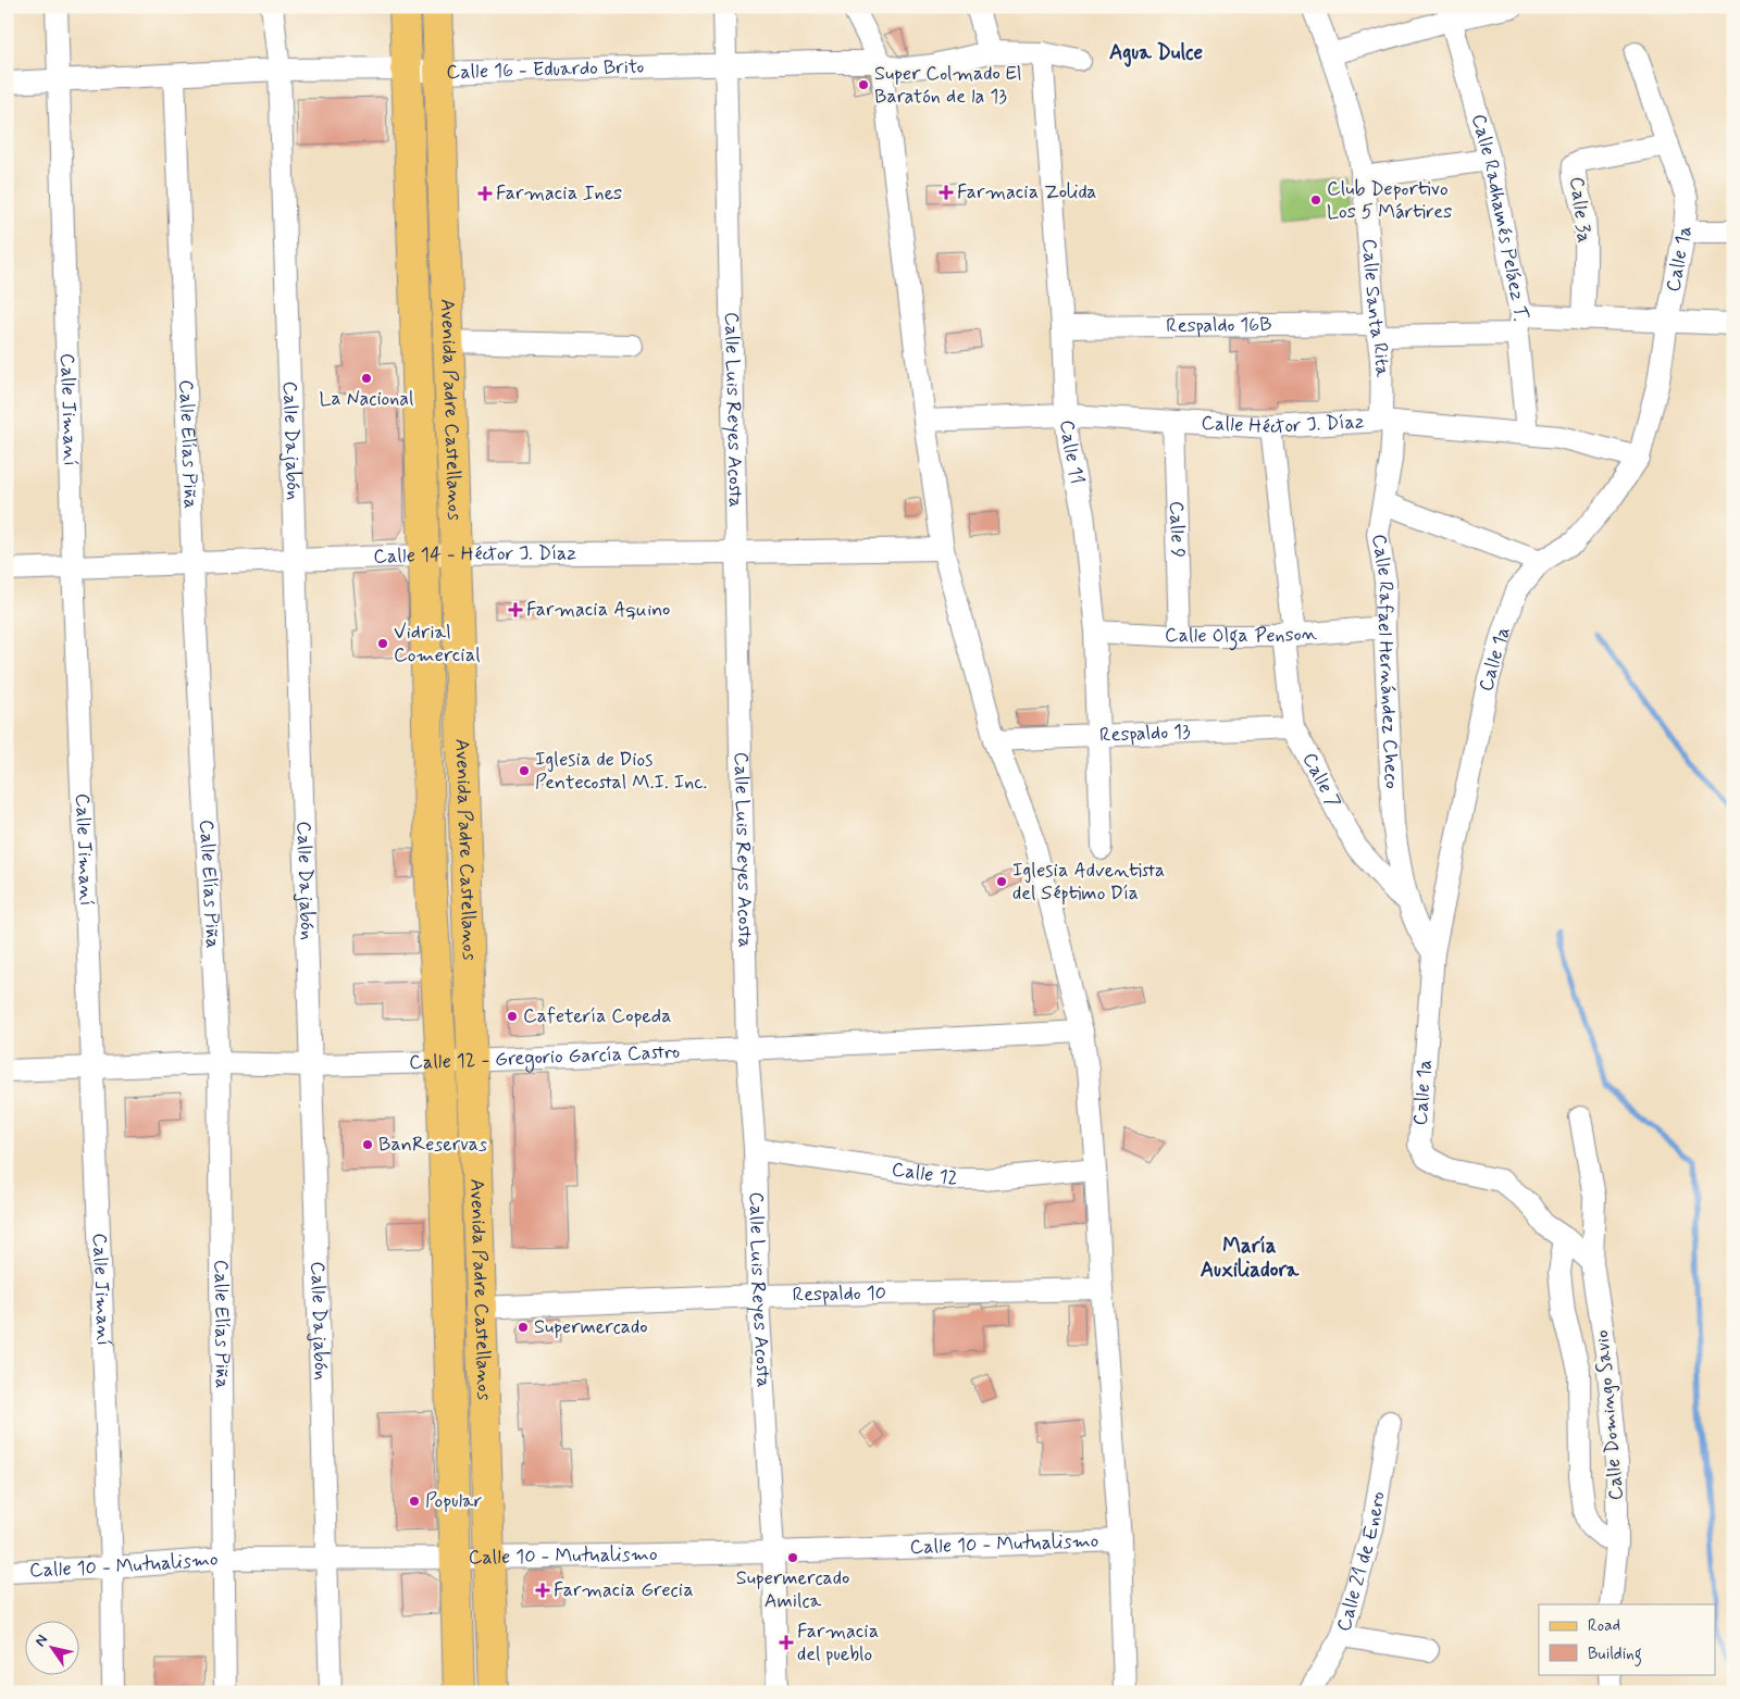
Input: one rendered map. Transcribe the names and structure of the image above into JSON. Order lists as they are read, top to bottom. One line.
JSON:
{"streets":{"main road":["Avenida Padre Castellanos"],"street":["Calle 16 - Eduardo Brito","Calle 3a","Calle Radhamés Peláez T.","Calle 1a","Calle Santa Rita","Respaldo 16B","Calle Jimaní","Calle Luis Reyes Acosta","Calle Héctor J. Díaz","Calle Dajabón","Calle Elías Piña","Calle 11","Calle 9","Calle 14 - Héctor J. Díaz","Calle Olga Penson","Calle Rafael Hernández Checo","Respaldo 13","Calle 7","Calle 12 - Gregorio García Castro","Calle 12","Respaldo 10","Calle Domingo Savio","Calle 10 - Mutualismo","Calle 21 de Enero"]},"crossings":[["Calle 16 - Eduardo Brito","Calle Jimaní"],["Calle 16 - Eduardo Brito","Avenida Padre Castellanos"],["Calle 16 - Eduardo Brito","Calle Luis Reyes Acosta"],["Calle 16 - Eduardo Brito","Calle Dajabón"],["Calle 16 - Eduardo Brito","Calle Elías Piña"],["Calle 16 - Eduardo Brito","Calle 11"],["Calle 3a","Calle 1a"],["Calle 3a","Respaldo 16B"],["Calle Radhamés Peláez T.","Respaldo 16B"],["Calle Radhamés Peláez T.","Calle Héctor J. Díaz"],["Calle 1a","Respaldo 16B"],["Calle 1a","Calle Héctor J. Díaz"],["Calle Santa Rita","Respaldo 16B"],["Calle Santa Rita","Calle Héctor J. Díaz"],["Calle Santa Rita","Calle Rafael Hernández Checo"],["Respaldo 16B","Calle 11"],["Calle Jimaní","Calle 14 - Héctor J. Díaz"],["Calle Jimaní","Calle 12 - Gregorio García Castro"],["Calle Jimaní","Calle 10 - Mutualismo"],["Avenida Padre Castellanos","Calle 14 - Héctor J. Díaz"],["Avenida Padre Castellanos","Calle 12 - Gregorio García Castro"],["Avenida Padre Castellanos","Respaldo 10"],["Avenida Padre Castellanos","Calle 10 - Mutualismo"],["Calle Luis Reyes Acosta","Calle 14 - Héctor J. Díaz"],["Calle Luis Reyes Acosta","Calle 12 - Gregorio García Castro"],["Calle Luis Reyes Acosta","Calle 12"],["Calle Luis Reyes Acosta","Respaldo 10"],["Calle Luis Reyes Acosta","Calle 10 - Mutualismo"],["Calle Héctor J. Díaz","Calle 11"],["Calle Héctor J. Díaz","Calle 9"],["Calle Héctor J. Díaz","Calle Rafael Hernández Checo"],["Calle Héctor J. Díaz","Calle 7"],["Calle Dajabón","Calle 14 - Héctor J. Díaz"],["Calle Dajabón","Calle 12 - Gregorio García Castro"],["Calle Dajabón","Calle 10 - Mutualismo"],["Calle Elías Piña","Calle 14 - Héctor J. Díaz"],["Calle Elías Piña","Calle 12 - Gregorio García Castro"],["Calle Elías Piña","Calle 10 - Mutualismo"],["Calle 11","Calle Olga Penson"],["Calle 11","Respaldo 13"],["Calle 9","Calle Olga Penson"],["Calle Olga Penson","Calle Rafael Hernández Checo"],["Calle Olga Penson","Calle 7"],["Calle Rafael Hernández Checo","Calle 7"],["Respaldo 13","Calle 7"]],"districts":["Agua Dulce","María Auxiliadora"],"places":{"other":["Super Colmado El Baratón de la 13","Club Deportivo Los 5 Mártires","La Nacional","Vidrial Comercial","Iglesia de Dios Pentecostal M.I. Inc.","Iglesia Adventista del Séptimo Día","Cafetería Copeda","BanReservas","Supermercado","Popular","Supermercado Amilca"],"health":["Farmacia Zolida","Farmacia Ines","Farmacia Aquino","Farmacia Grecia","Farmacia del pueblo"]},"legend":["Road","Building"],"north":"top left"}
